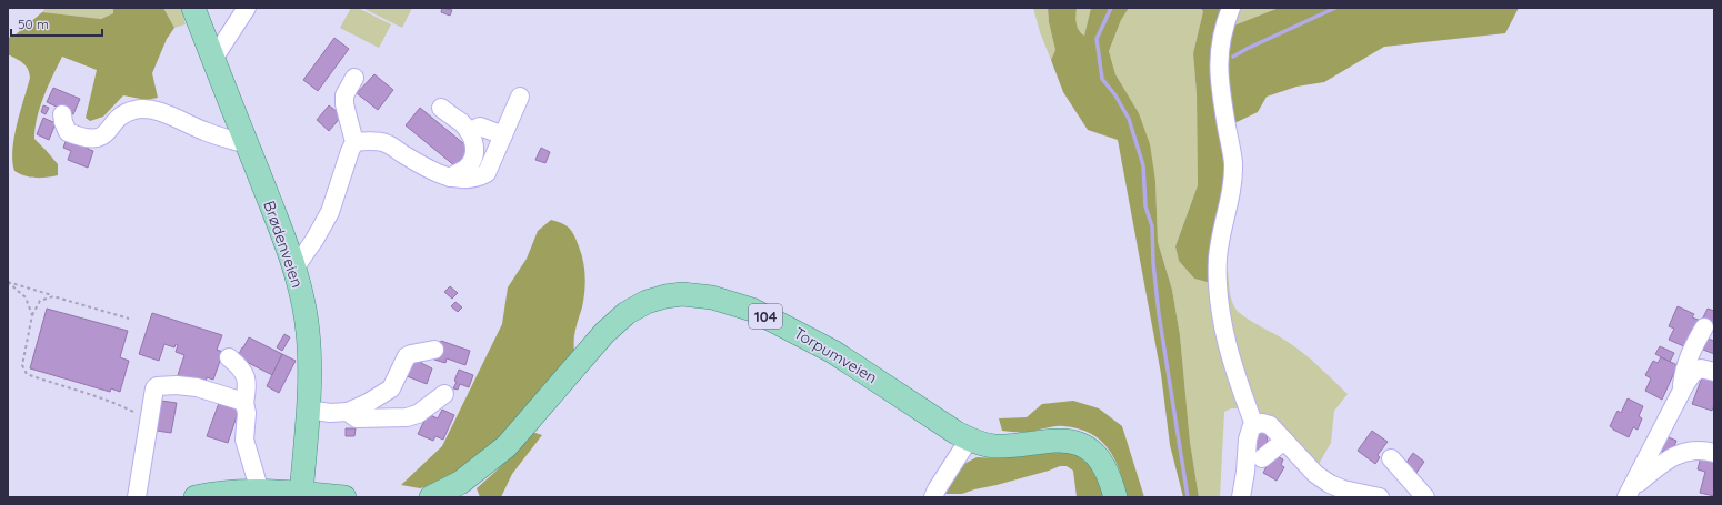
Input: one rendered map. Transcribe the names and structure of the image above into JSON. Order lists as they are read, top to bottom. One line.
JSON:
{"streets":{"main road":["Brødenveien","104","Torpumveien"]},"scale_bar":"50 m"}
